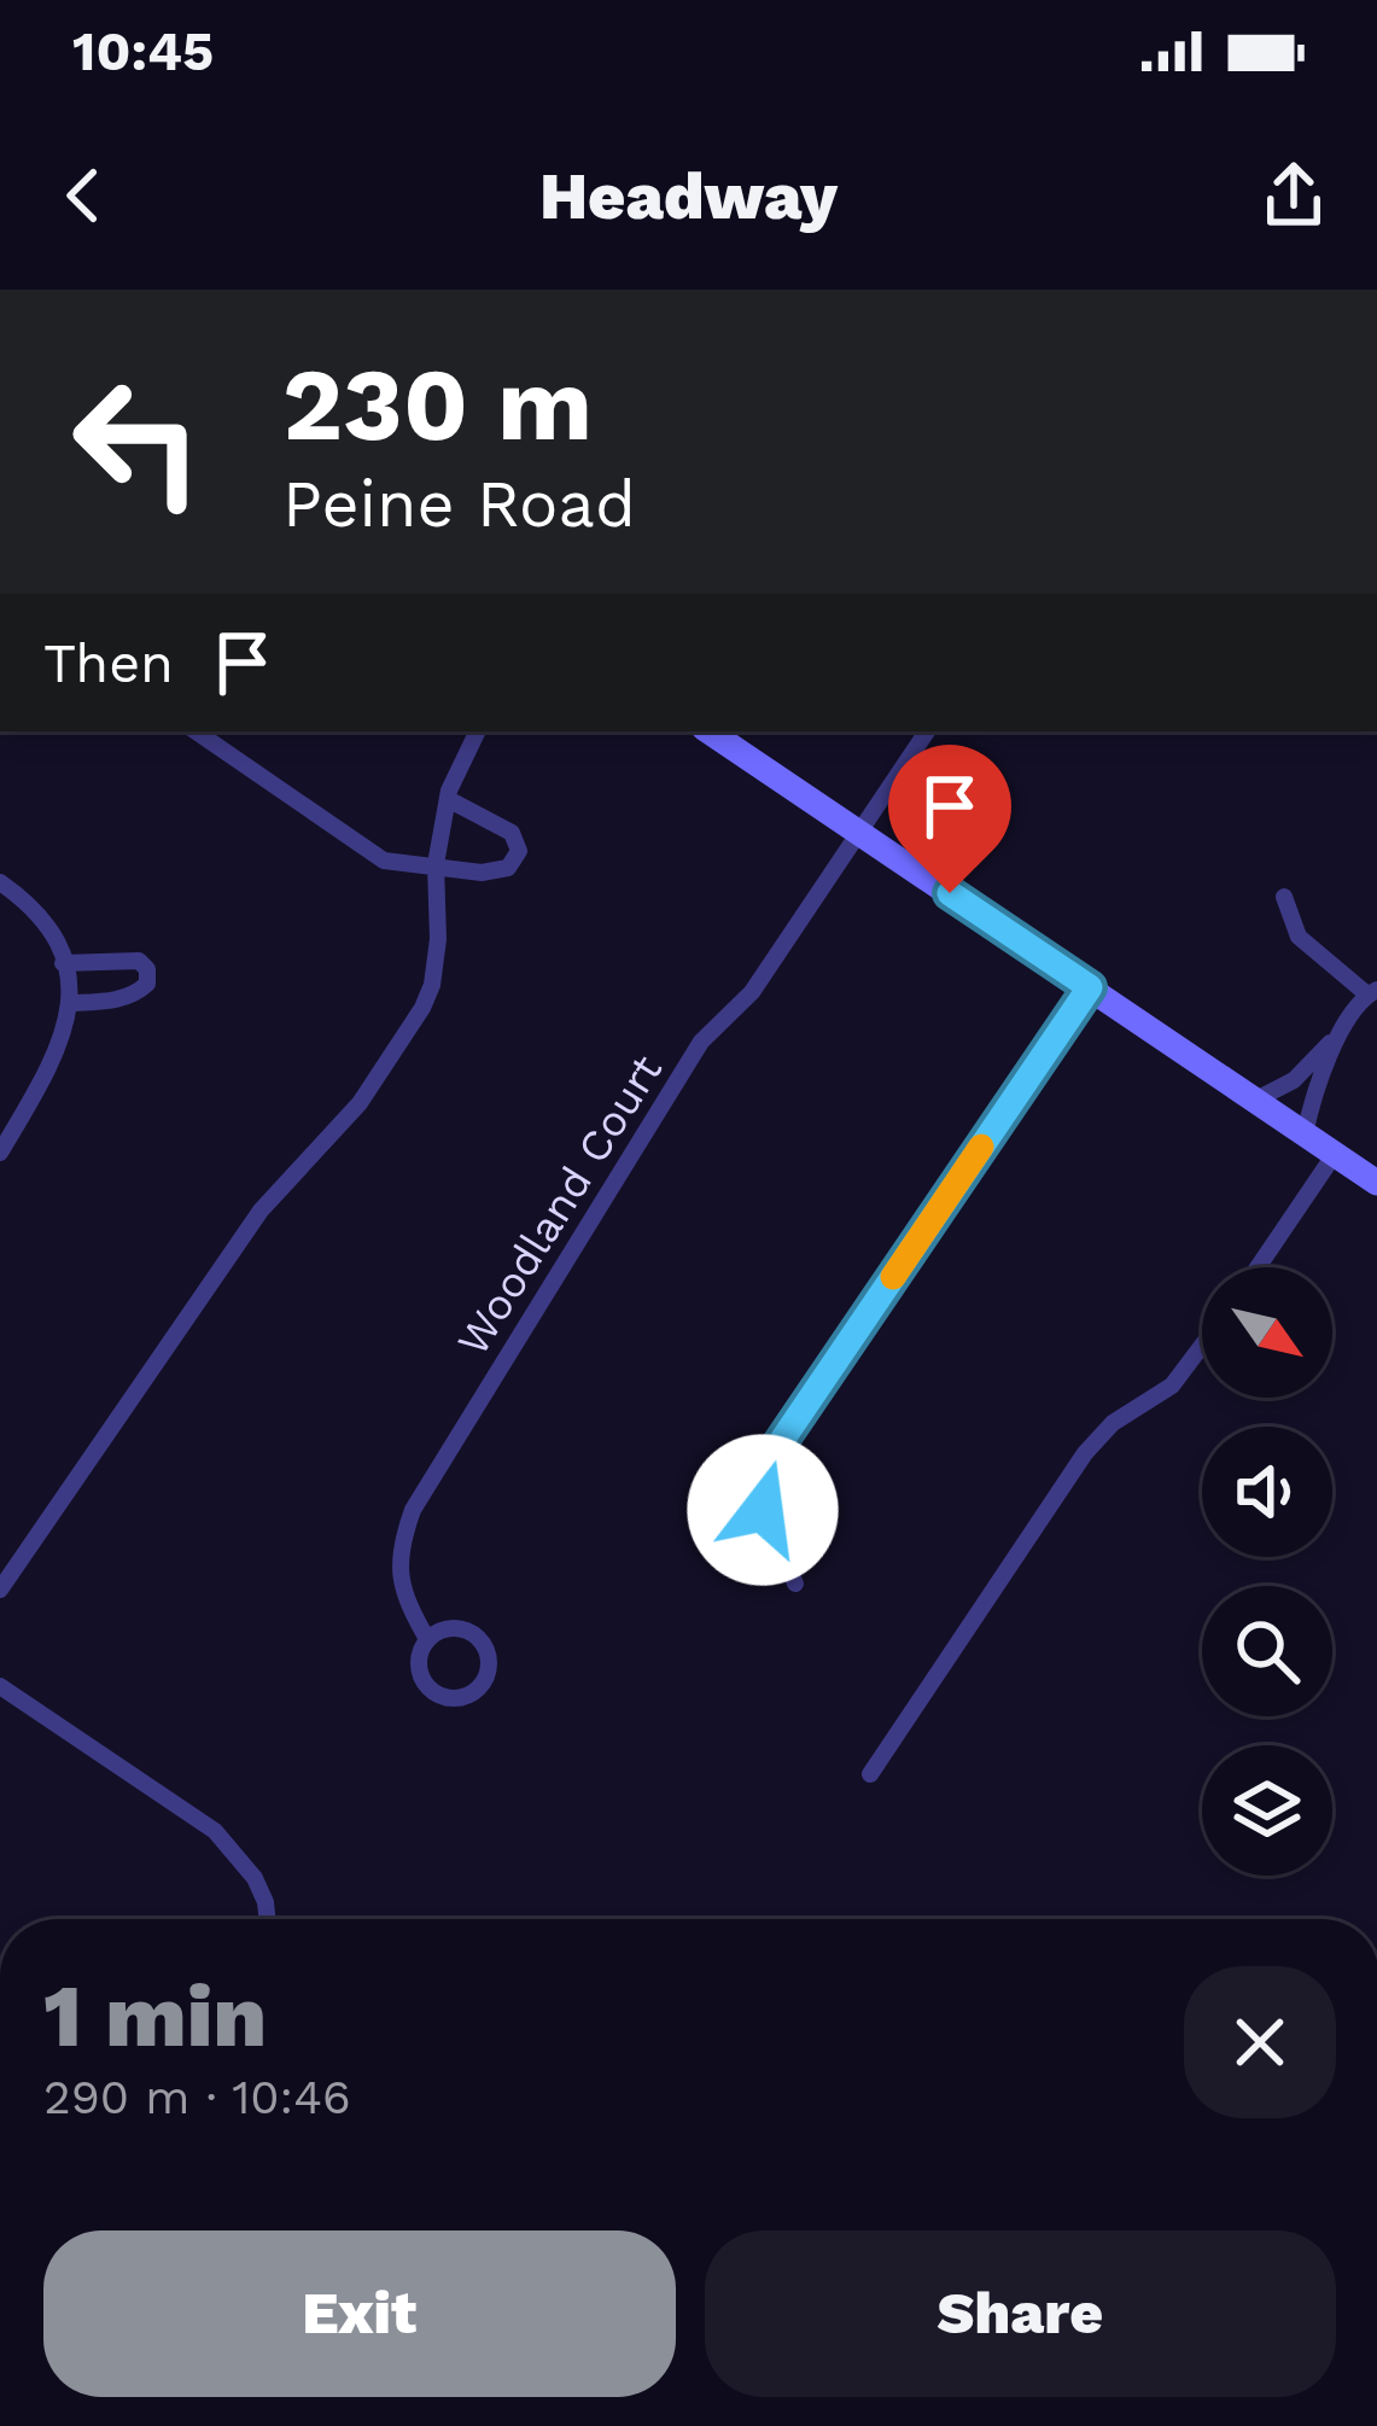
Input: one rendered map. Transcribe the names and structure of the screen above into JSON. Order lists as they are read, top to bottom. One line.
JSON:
{"streets":{"street":["Woodland Court"]},"north":"bottom right","page":{"status":"10:45","header":"Headway","turn":["230 m","Peine Road"],"then":"Then","heading":["1 min","290 m · 10:46"],"buttons":["Exit","Share"]}}
